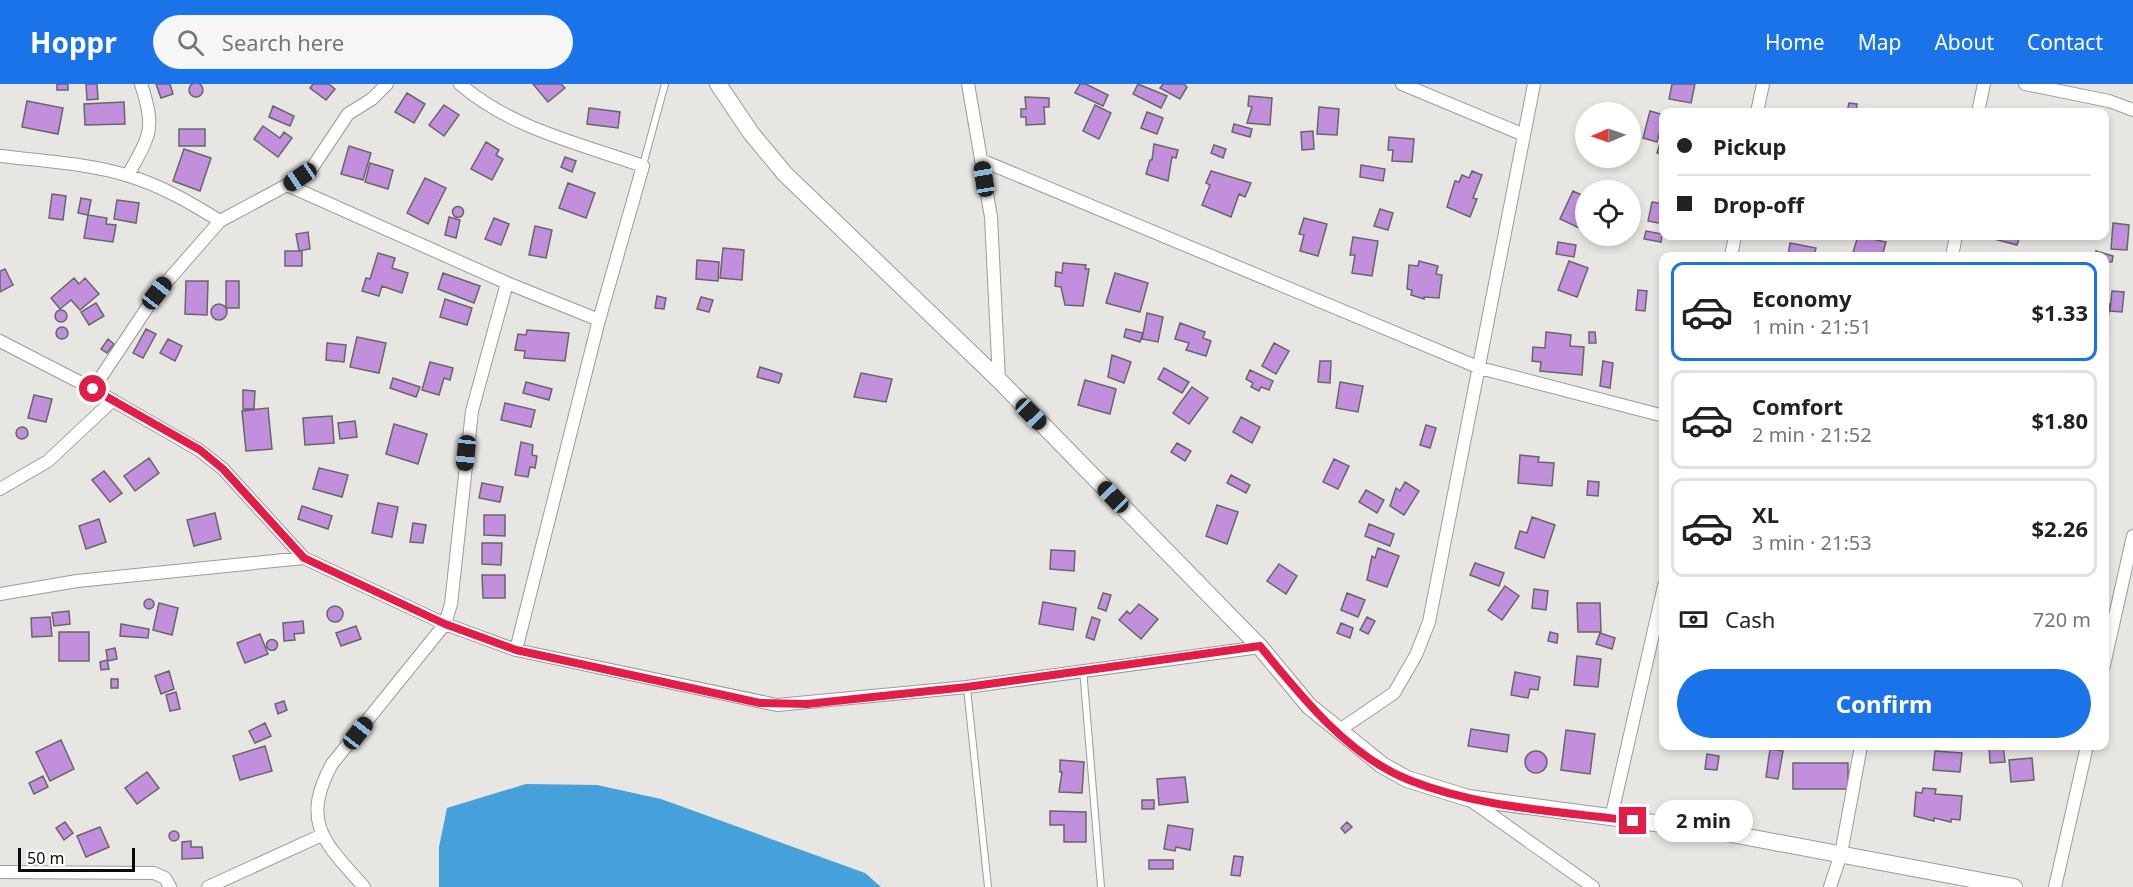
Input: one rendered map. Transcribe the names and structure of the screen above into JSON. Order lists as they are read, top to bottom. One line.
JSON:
{"scale_bar":"50 m","north":"left","page":{"header":"Hoppr","search":"Search here","nav":["Home","Map","About","Contact"],"banner":["Pickup","Drop-off"],"list":[{"name":"Economy","note":"1 min · 21:51","value":"$1.33"},{"name":"Comfort","note":"2 min · 21:52","value":"$1.80"},{"name":"XL","note":"3 min · 21:53","value":"$2.26"}],"pay":["Cash","720 m"],"buttons":"Confirm","bubble":"2 min","scale":"50 m"}}
